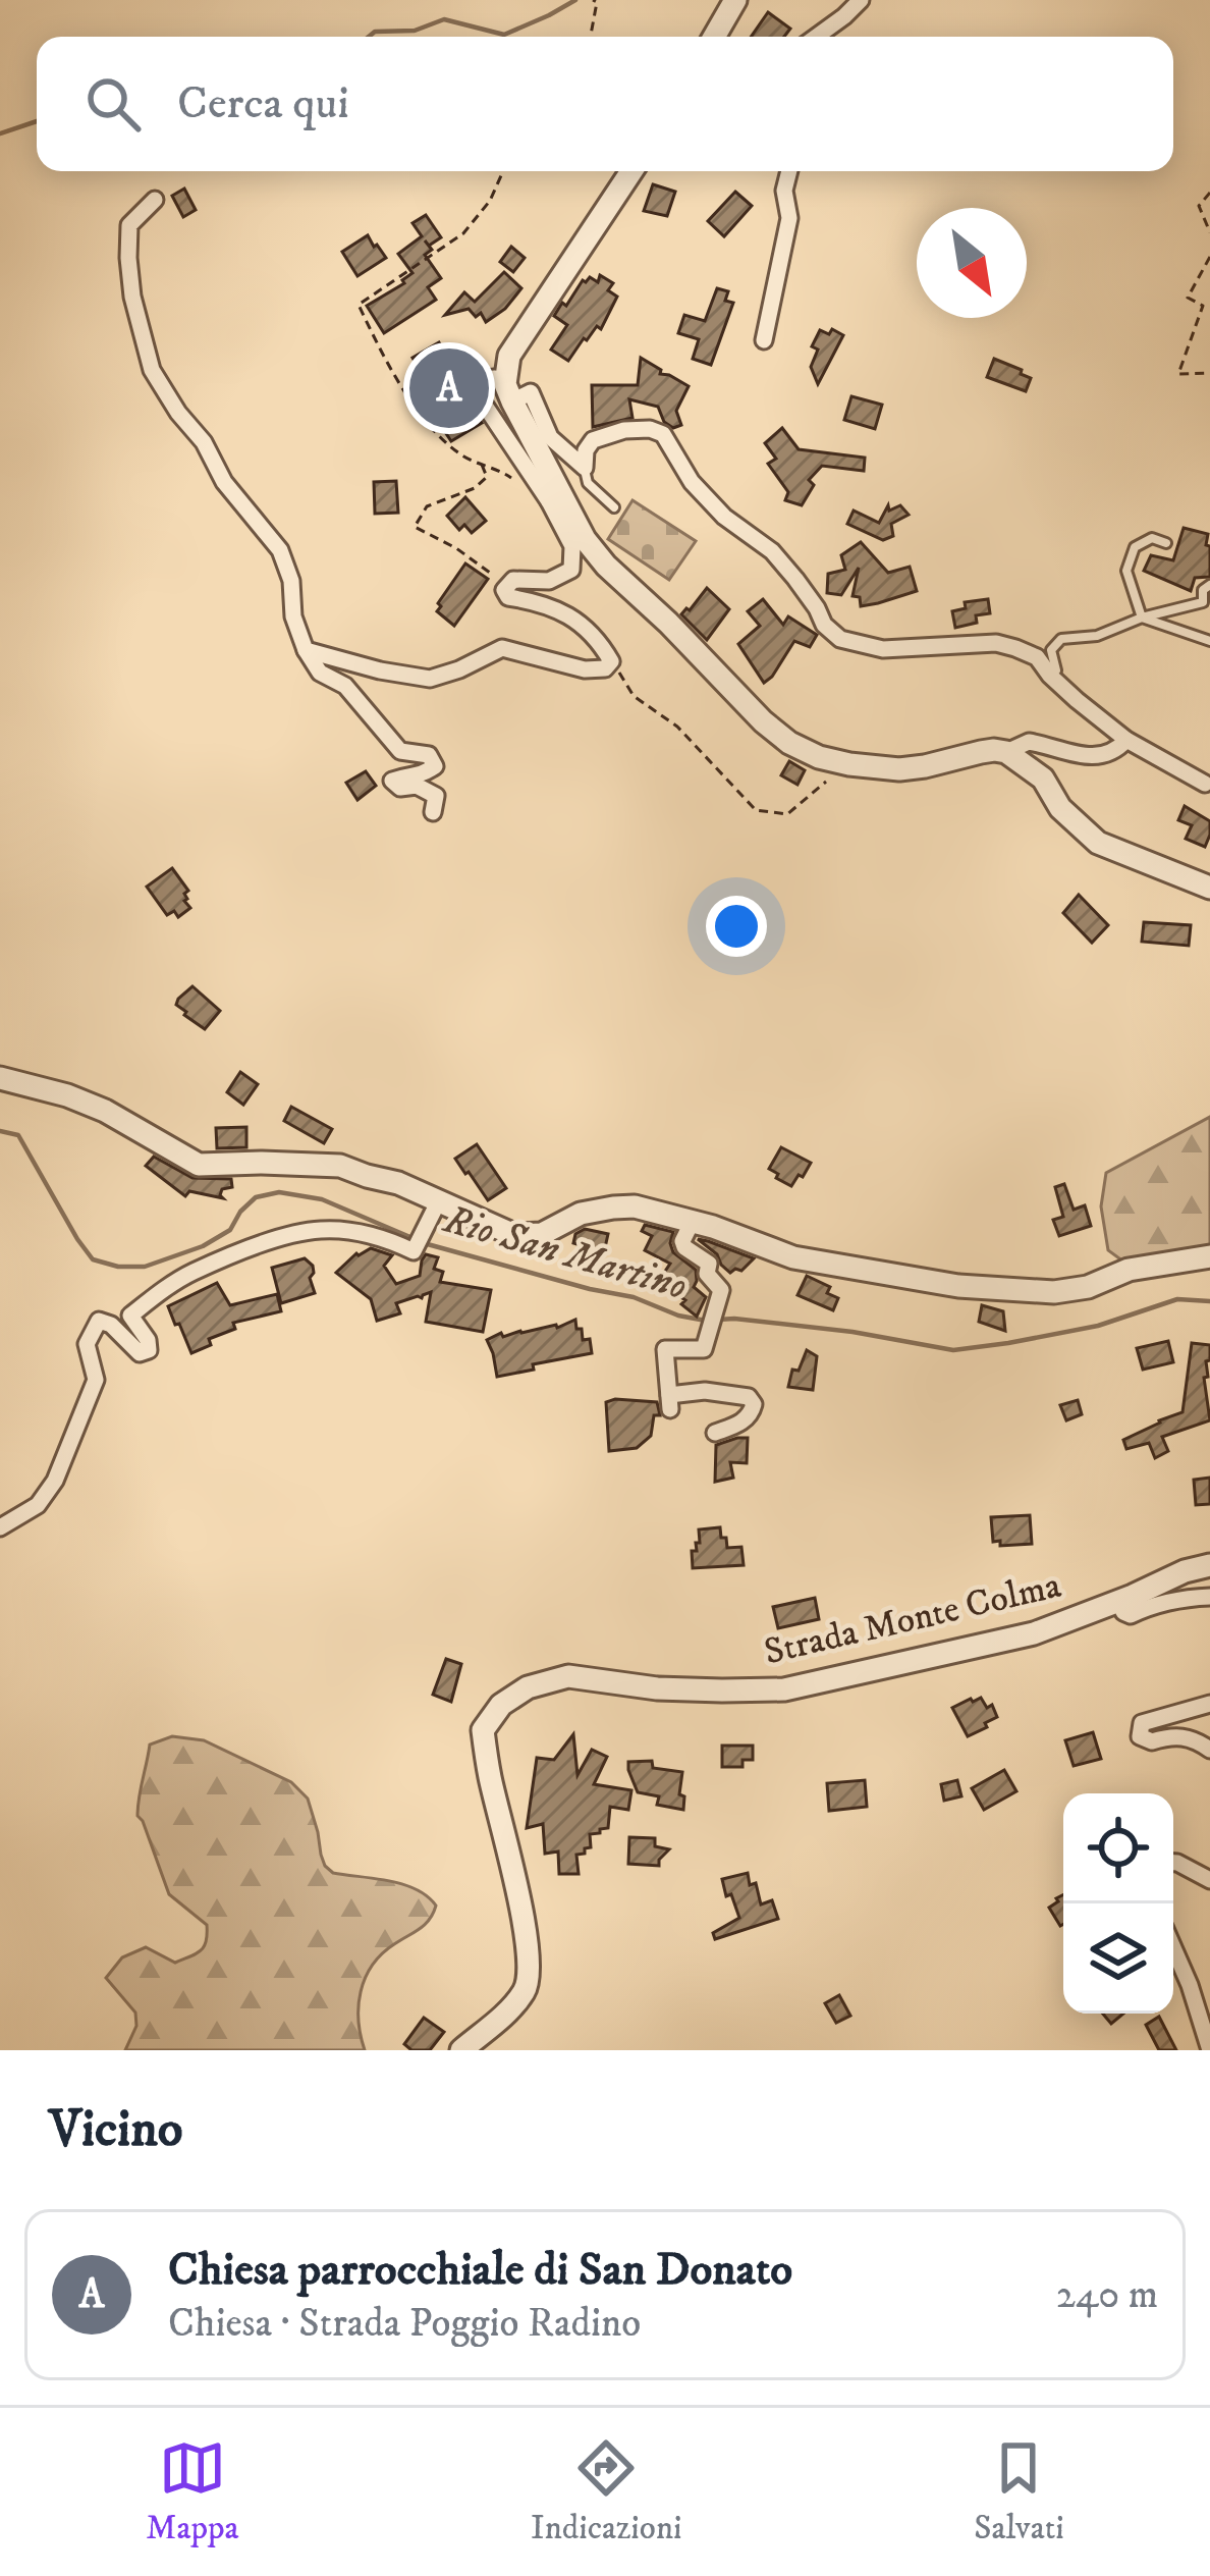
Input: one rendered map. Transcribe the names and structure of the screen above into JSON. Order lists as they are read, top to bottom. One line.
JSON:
{"streets":{"street":["Strada Monte Colma"]},"water":["Rio San Martino"],"north":"bottom right","page":{"search":"Cerca qui","pins":"A","heading":"Vicino","list":[{"mark":"A","name":"Chiesa parrocchiale di San Donato","note":"Chiesa · Strada Poggio Radino","value":"240 m"}],"nav":["Mappa","Indicazioni","Salvati"]}}
